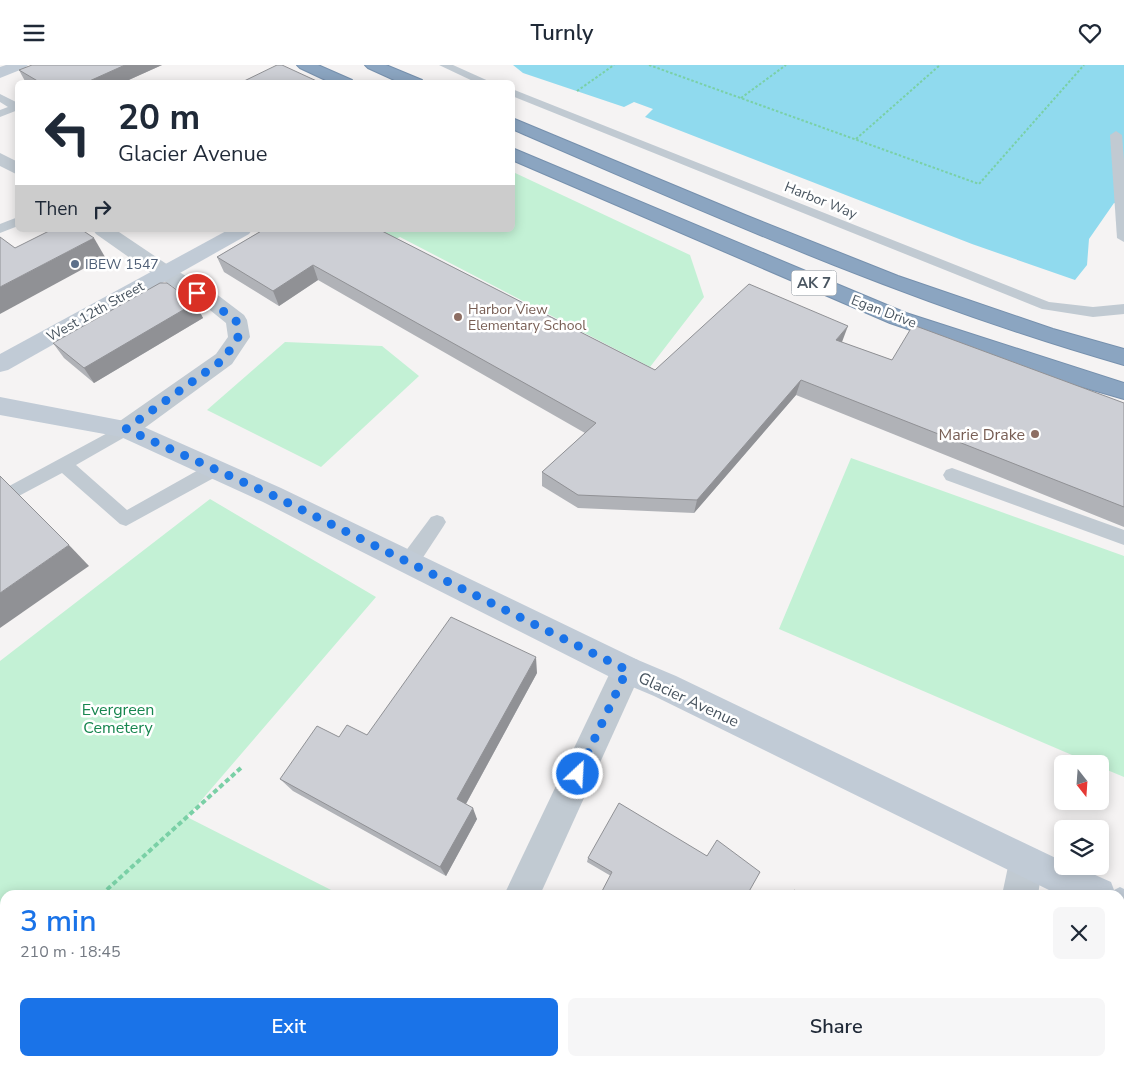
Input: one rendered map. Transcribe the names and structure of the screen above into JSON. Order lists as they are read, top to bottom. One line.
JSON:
{"streets":{"highway":["AK 7","Egan Drive"],"main road":["West 12th Street","Glacier Avenue"],"lane":["Harbor Way"]},"parks":["Evergreen Cemetery"],"places":["IBEW 1547","Harbor View Elementary School","Marie Drake"],"north":"bottom","page":{"header":"Turnly","turn":["20 m","Glacier Avenue"],"then":"Then","heading":["3 min","210 m · 18:45"],"buttons":["Exit","Share"]}}
